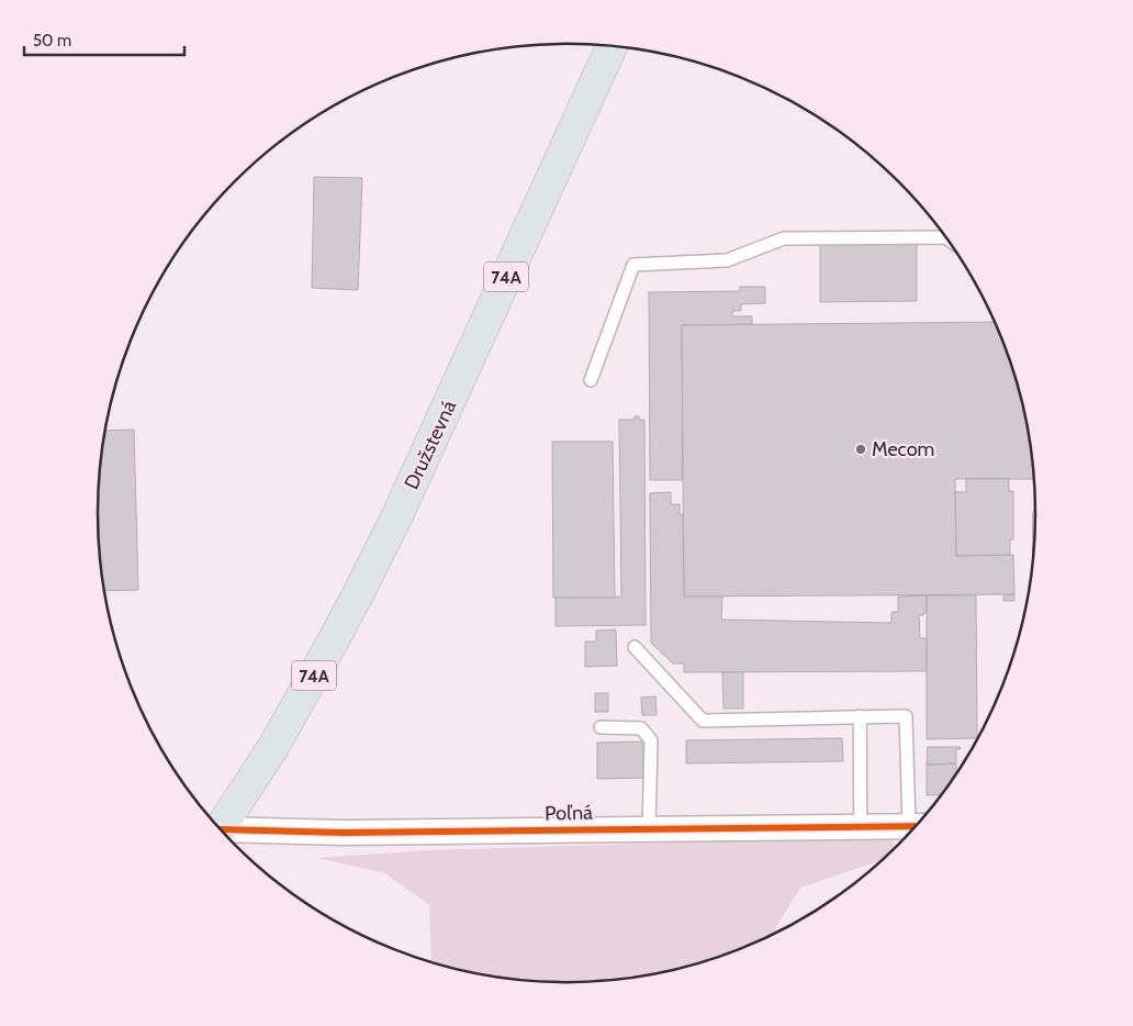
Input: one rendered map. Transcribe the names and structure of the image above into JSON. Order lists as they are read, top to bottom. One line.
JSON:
{"streets":{"main road":["74A","Družstevná"],"street":["Poľná"]},"places":["Mecom"],"scale_bar":"50 m"}
